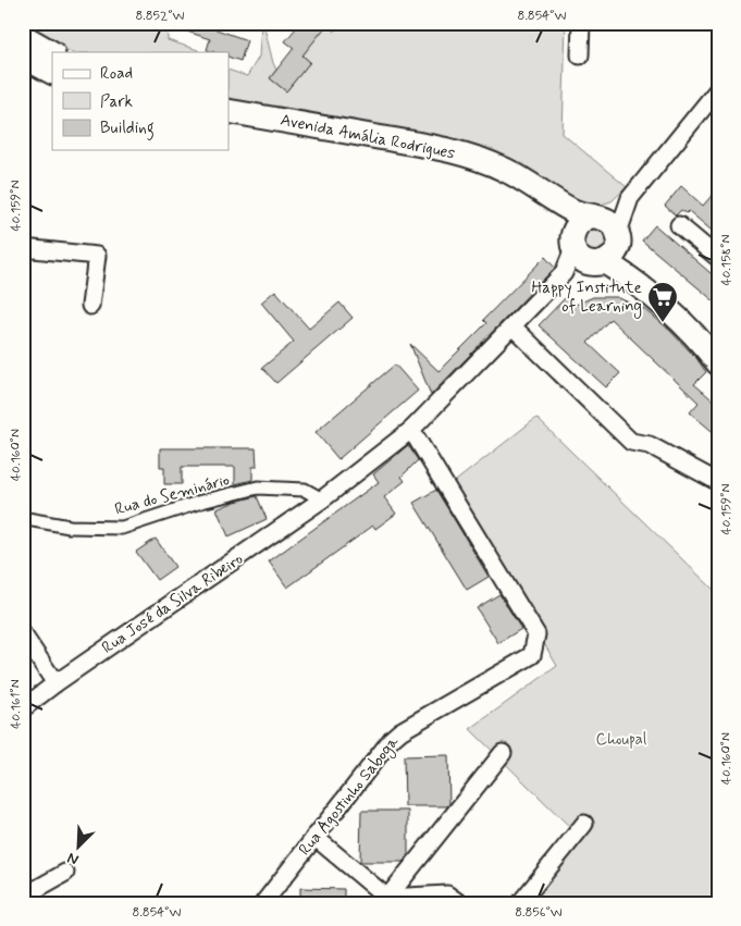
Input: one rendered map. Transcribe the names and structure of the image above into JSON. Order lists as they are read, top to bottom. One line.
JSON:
{"streets":{"main road":["Avenida Amália Rodrigues"],"street":["Rua do Seminário","Rua José da Silva Ribeiro","Rua Agostinho Saboga"]},"crossings":[["Avenida Amália Rodrigues","Rua José da Silva Ribeiro"],["Rua do Seminário","Rua José da Silva Ribeiro"],["Rua José da Silva Ribeiro","Rua Agostinho Saboga"]],"parks":["Choupal"],"places":{"supermarket":["Happy Institute of Learning"]},"legend":["Road","Park","Building"],"north":"bottom left","coordinates":["8.852°W","8.854°W","40.159°N","40.158°N","40.160°N","40.161°N","8.856°W"]}
